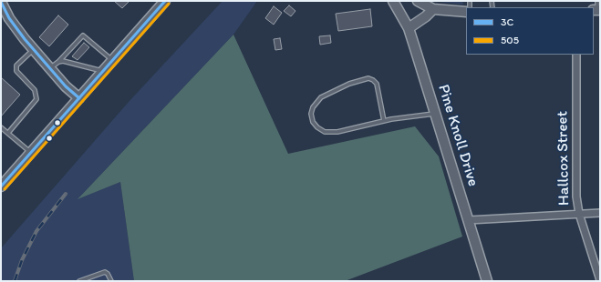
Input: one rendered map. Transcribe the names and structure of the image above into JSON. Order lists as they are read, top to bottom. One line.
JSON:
{"streets":{"street":["Pine Knoll Drive","Hallcox Street"]},"lines":["transit line 3C","transit line 505"],"legend":["3C","505"]}
